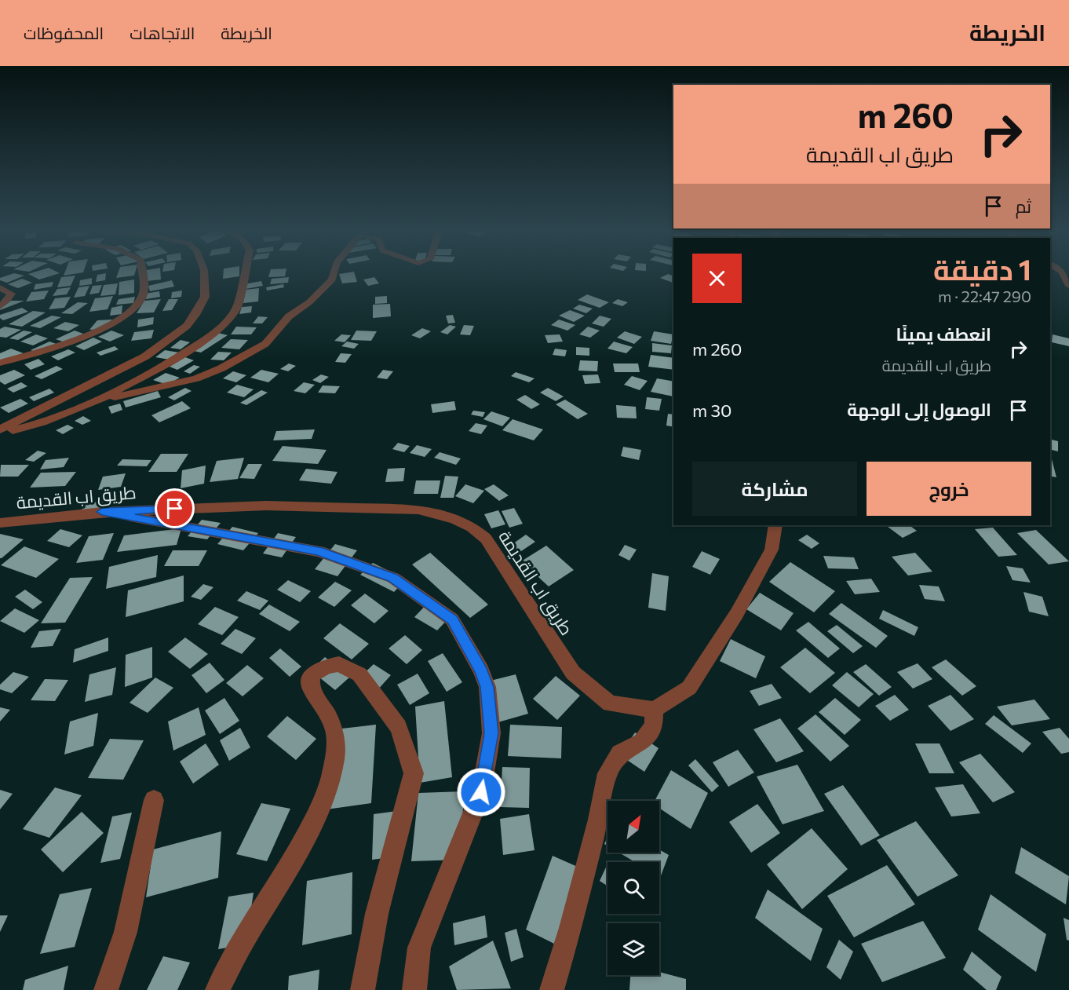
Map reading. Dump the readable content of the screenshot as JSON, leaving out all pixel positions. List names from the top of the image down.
{
  "streets": {
    "street": ["طريق اب القديمة"]
  },
  "north": "top right",
  "page": {
    "header": "الخريطة",
    "nav": ["الخريطة", "الاتجاهات", "المحفوظات"],
    "turn": ["260 m", "طريق اب القديمة"],
    "then": "ثم",
    "heading": ["1 دقيقة", "290 m · 22:47"],
    "list": [
      {
        "name": "انعطف يمينًا",
        "note": "طريق اب القديمة",
        "value": "260 m"
      },
      {
        "name": "الوصول إلى الوجهة",
        "value": "30 m"
      }
    ],
    "buttons": ["خروج", "مشاركة"]
  }
}
